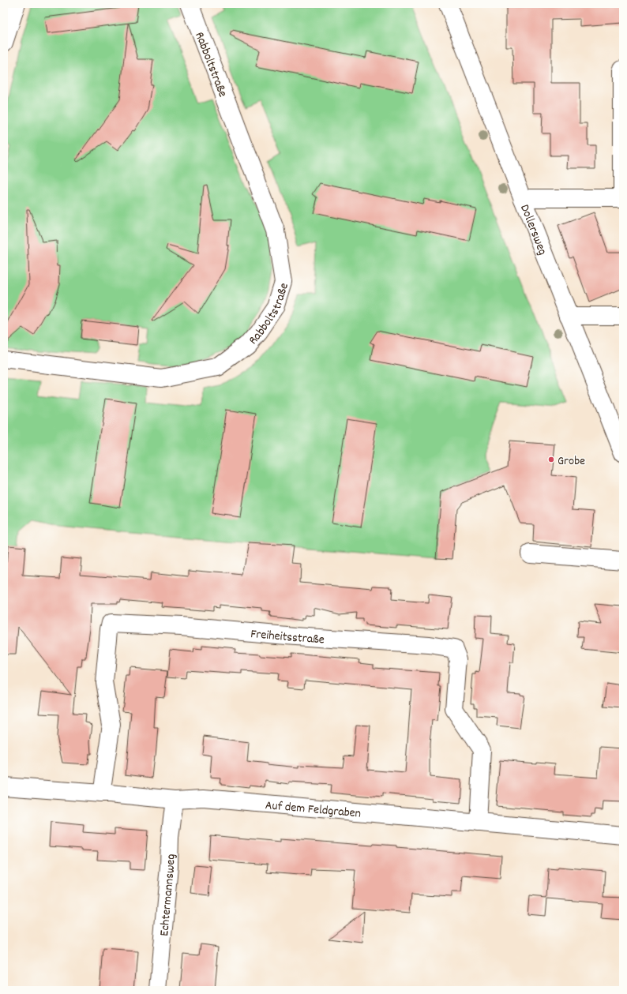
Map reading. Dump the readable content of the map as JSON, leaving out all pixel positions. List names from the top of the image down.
{
  "streets": {
    "street": [
      "Rabboltstraße",
      "Dollersweg",
      "Freiheitsstraße",
      "Auf dem Feldgraben",
      "Echtermannsweg"
    ]
  },
  "crossings": [
    ["Freiheitsstraße", "Auf dem Feldgraben"],
    ["Auf dem Feldgraben", "Echtermannsweg"]
  ],
  "places": ["Grobe"]
}
